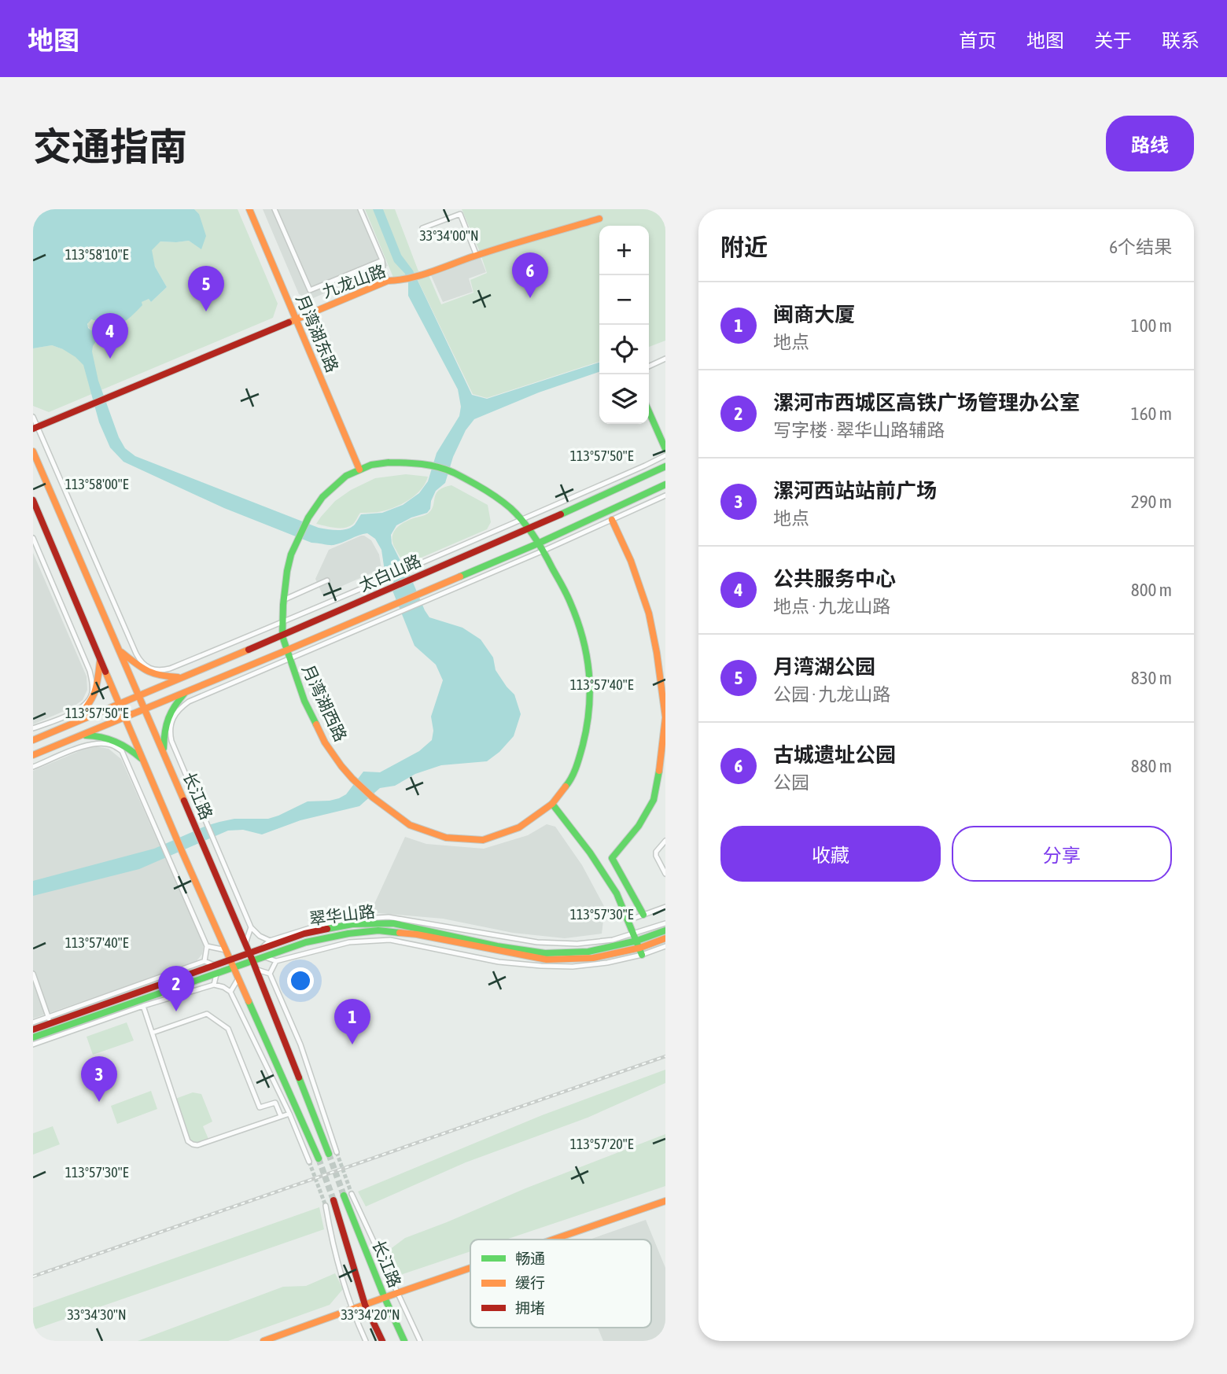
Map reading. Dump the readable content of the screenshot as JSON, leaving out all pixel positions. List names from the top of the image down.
{
  "streets": {
    "main road": [
      "九龙山路",
      "月湾湖东路",
      "太白山路",
      "月湾湖西路",
      "长江路",
      "翠华山路"
    ]
  },
  "crossings": [
    ["九龙山路", "月湾湖东路"],
    ["太白山路", "月湾湖西路"],
    ["太白山路", "长江路"],
    ["长江路", "翠华山路"]
  ],
  "legend": ["畅通", "缓行", "拥堵"],
  "page": {
    "header": "地图",
    "nav": [
      "首页",
      "地图",
      "关于",
      "联系"
    ],
    "title": "交通指南",
    "buttons": [
      "路线",
      ["收藏", "分享"]
    ],
    "heading": ["附近", "6个结果"],
    "map_buttons": ["+", "−"],
    "pins": [
      "6",
      "5",
      "4",
      "2",
      "1",
      "3"
    ],
    "list": [
      {
        "mark": "1",
        "name": "闽商大厦",
        "note": "地点",
        "value": "100 m"
      },
      {
        "mark": "2",
        "name": "漯河市西城区高铁广场管理办公室",
        "note": "写字楼 · 翠华山路辅路",
        "value": "160 m"
      },
      {
        "mark": "3",
        "name": "漯河西站站前广场",
        "note": "地点",
        "value": "290 m"
      },
      {
        "mark": "4",
        "name": "公共服务中心",
        "note": "地点 · 九龙山路",
        "value": "800 m"
      },
      {
        "mark": "5",
        "name": "月湾湖公园",
        "note": "公园 · 九龙山路",
        "value": "830 m"
      },
      {
        "mark": "6",
        "name": "古城遗址公园",
        "note": "公园",
        "value": "880 m"
      }
    ]
  },
  "coordinates": [
    "33°34'00\"N",
    "113°58'10\"E",
    "113°57'50\"E",
    "113°58'00\"E",
    "113°57'40\"E",
    "113°57'30\"E",
    "113°57'20\"E",
    "33°34'30\"N",
    "33°34'20\"N"
  ]
}
